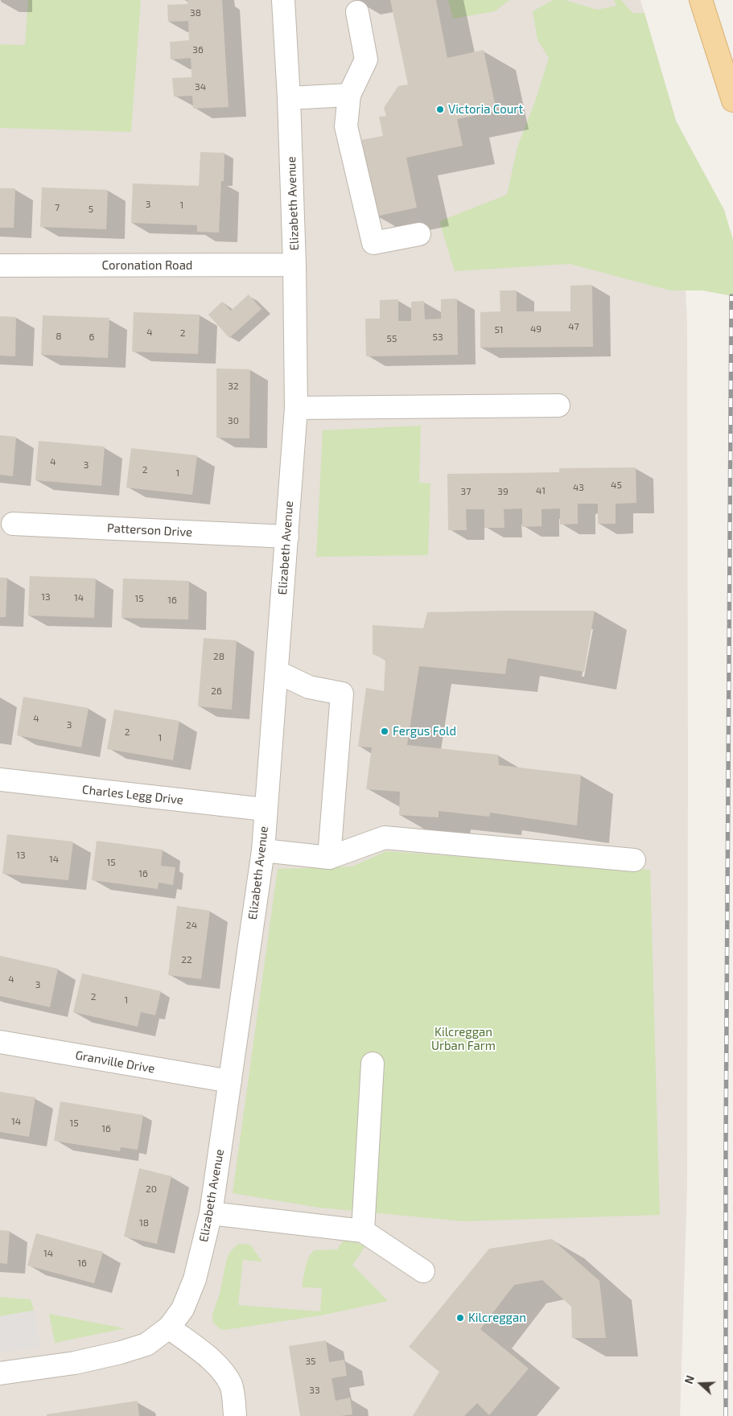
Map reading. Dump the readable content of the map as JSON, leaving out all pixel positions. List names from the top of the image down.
{
  "streets": {
    "street": [
      "Elizabeth Avenue",
      "Coronation Road",
      "Patterson Drive",
      "Charles Legg Drive",
      "Granville Drive"
    ]
  },
  "crossings": [
    ["Elizabeth Avenue", "Coronation Road"],
    ["Elizabeth Avenue", "Patterson Drive"],
    ["Elizabeth Avenue", "Charles Legg Drive"],
    ["Elizabeth Avenue", "Granville Drive"]
  ],
  "parks": ["Kilcreggan Urban Farm"],
  "places": ["Victoria Court", "Fergus Fold", "Kilcreggan"],
  "house_numbers": [
    "38",
    "36",
    "34",
    "3",
    "1",
    "7",
    "5",
    "47",
    "49",
    "51",
    "4",
    "2",
    "8",
    "6",
    "53",
    "55",
    "32",
    "30",
    "4",
    "3",
    "2",
    "1",
    "45",
    "43",
    "41",
    "37",
    "39",
    "13",
    "14",
    "15",
    "16",
    "28",
    "26",
    "4",
    "3",
    "2",
    "1",
    "13",
    "14",
    "15",
    "16",
    "24",
    "22",
    "4",
    "3",
    "2",
    "1",
    "14",
    "15",
    "16",
    "20",
    "18",
    "14",
    "16",
    "35",
    "33"
  ],
  "north": "left"
}
